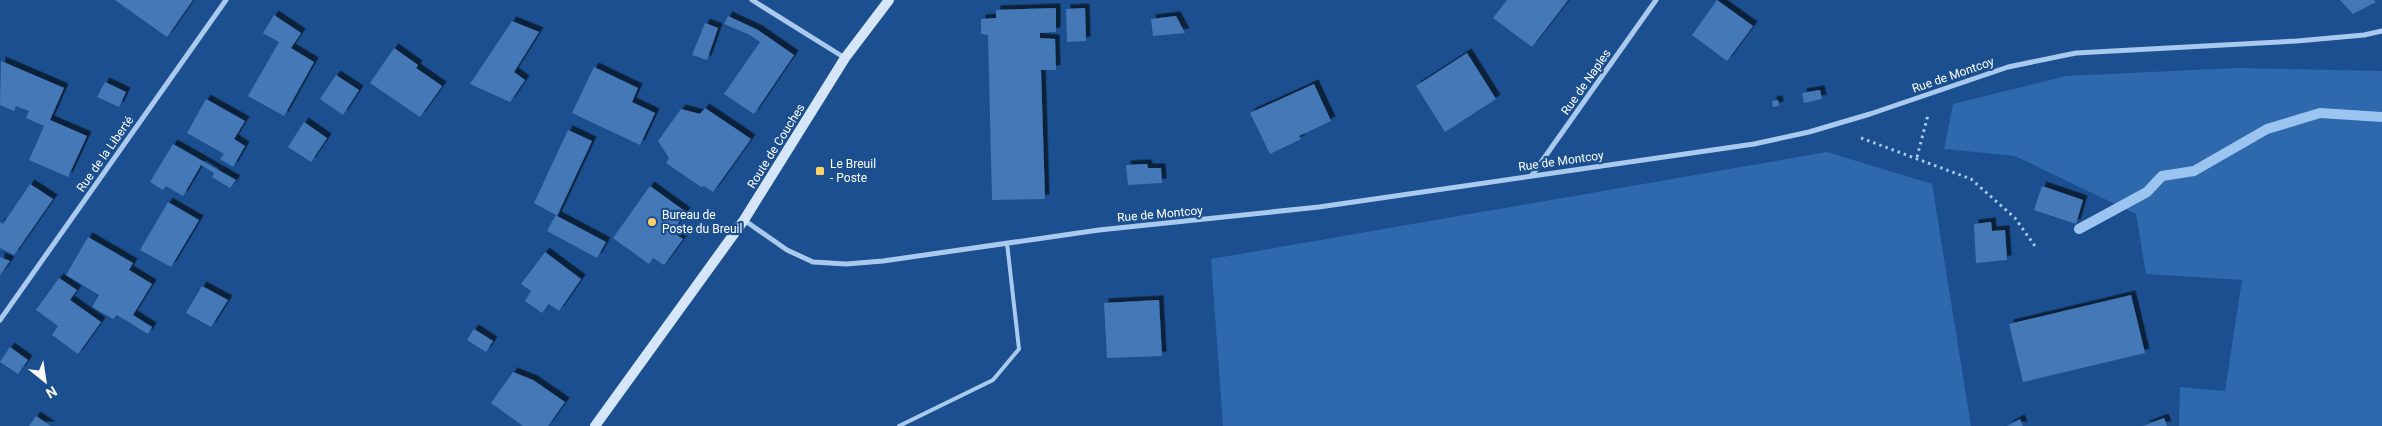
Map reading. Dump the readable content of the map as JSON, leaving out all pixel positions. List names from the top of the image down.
{
  "streets": {
    "main road": ["Route de Couches"],
    "street": ["Rue de Montcoy", "Rue de Naples", "Rue de la Liberté"]
  },
  "crossings": [
    ["Rue de Montcoy", "Rue de Naples"],
    ["Rue de Montcoy", "Route de Couches"]
  ],
  "places": {
    "transit": ["Le Breuil - Poste"],
    "other": ["Bureau de Poste du Breuil"]
  },
  "north": "bottom right"
}
